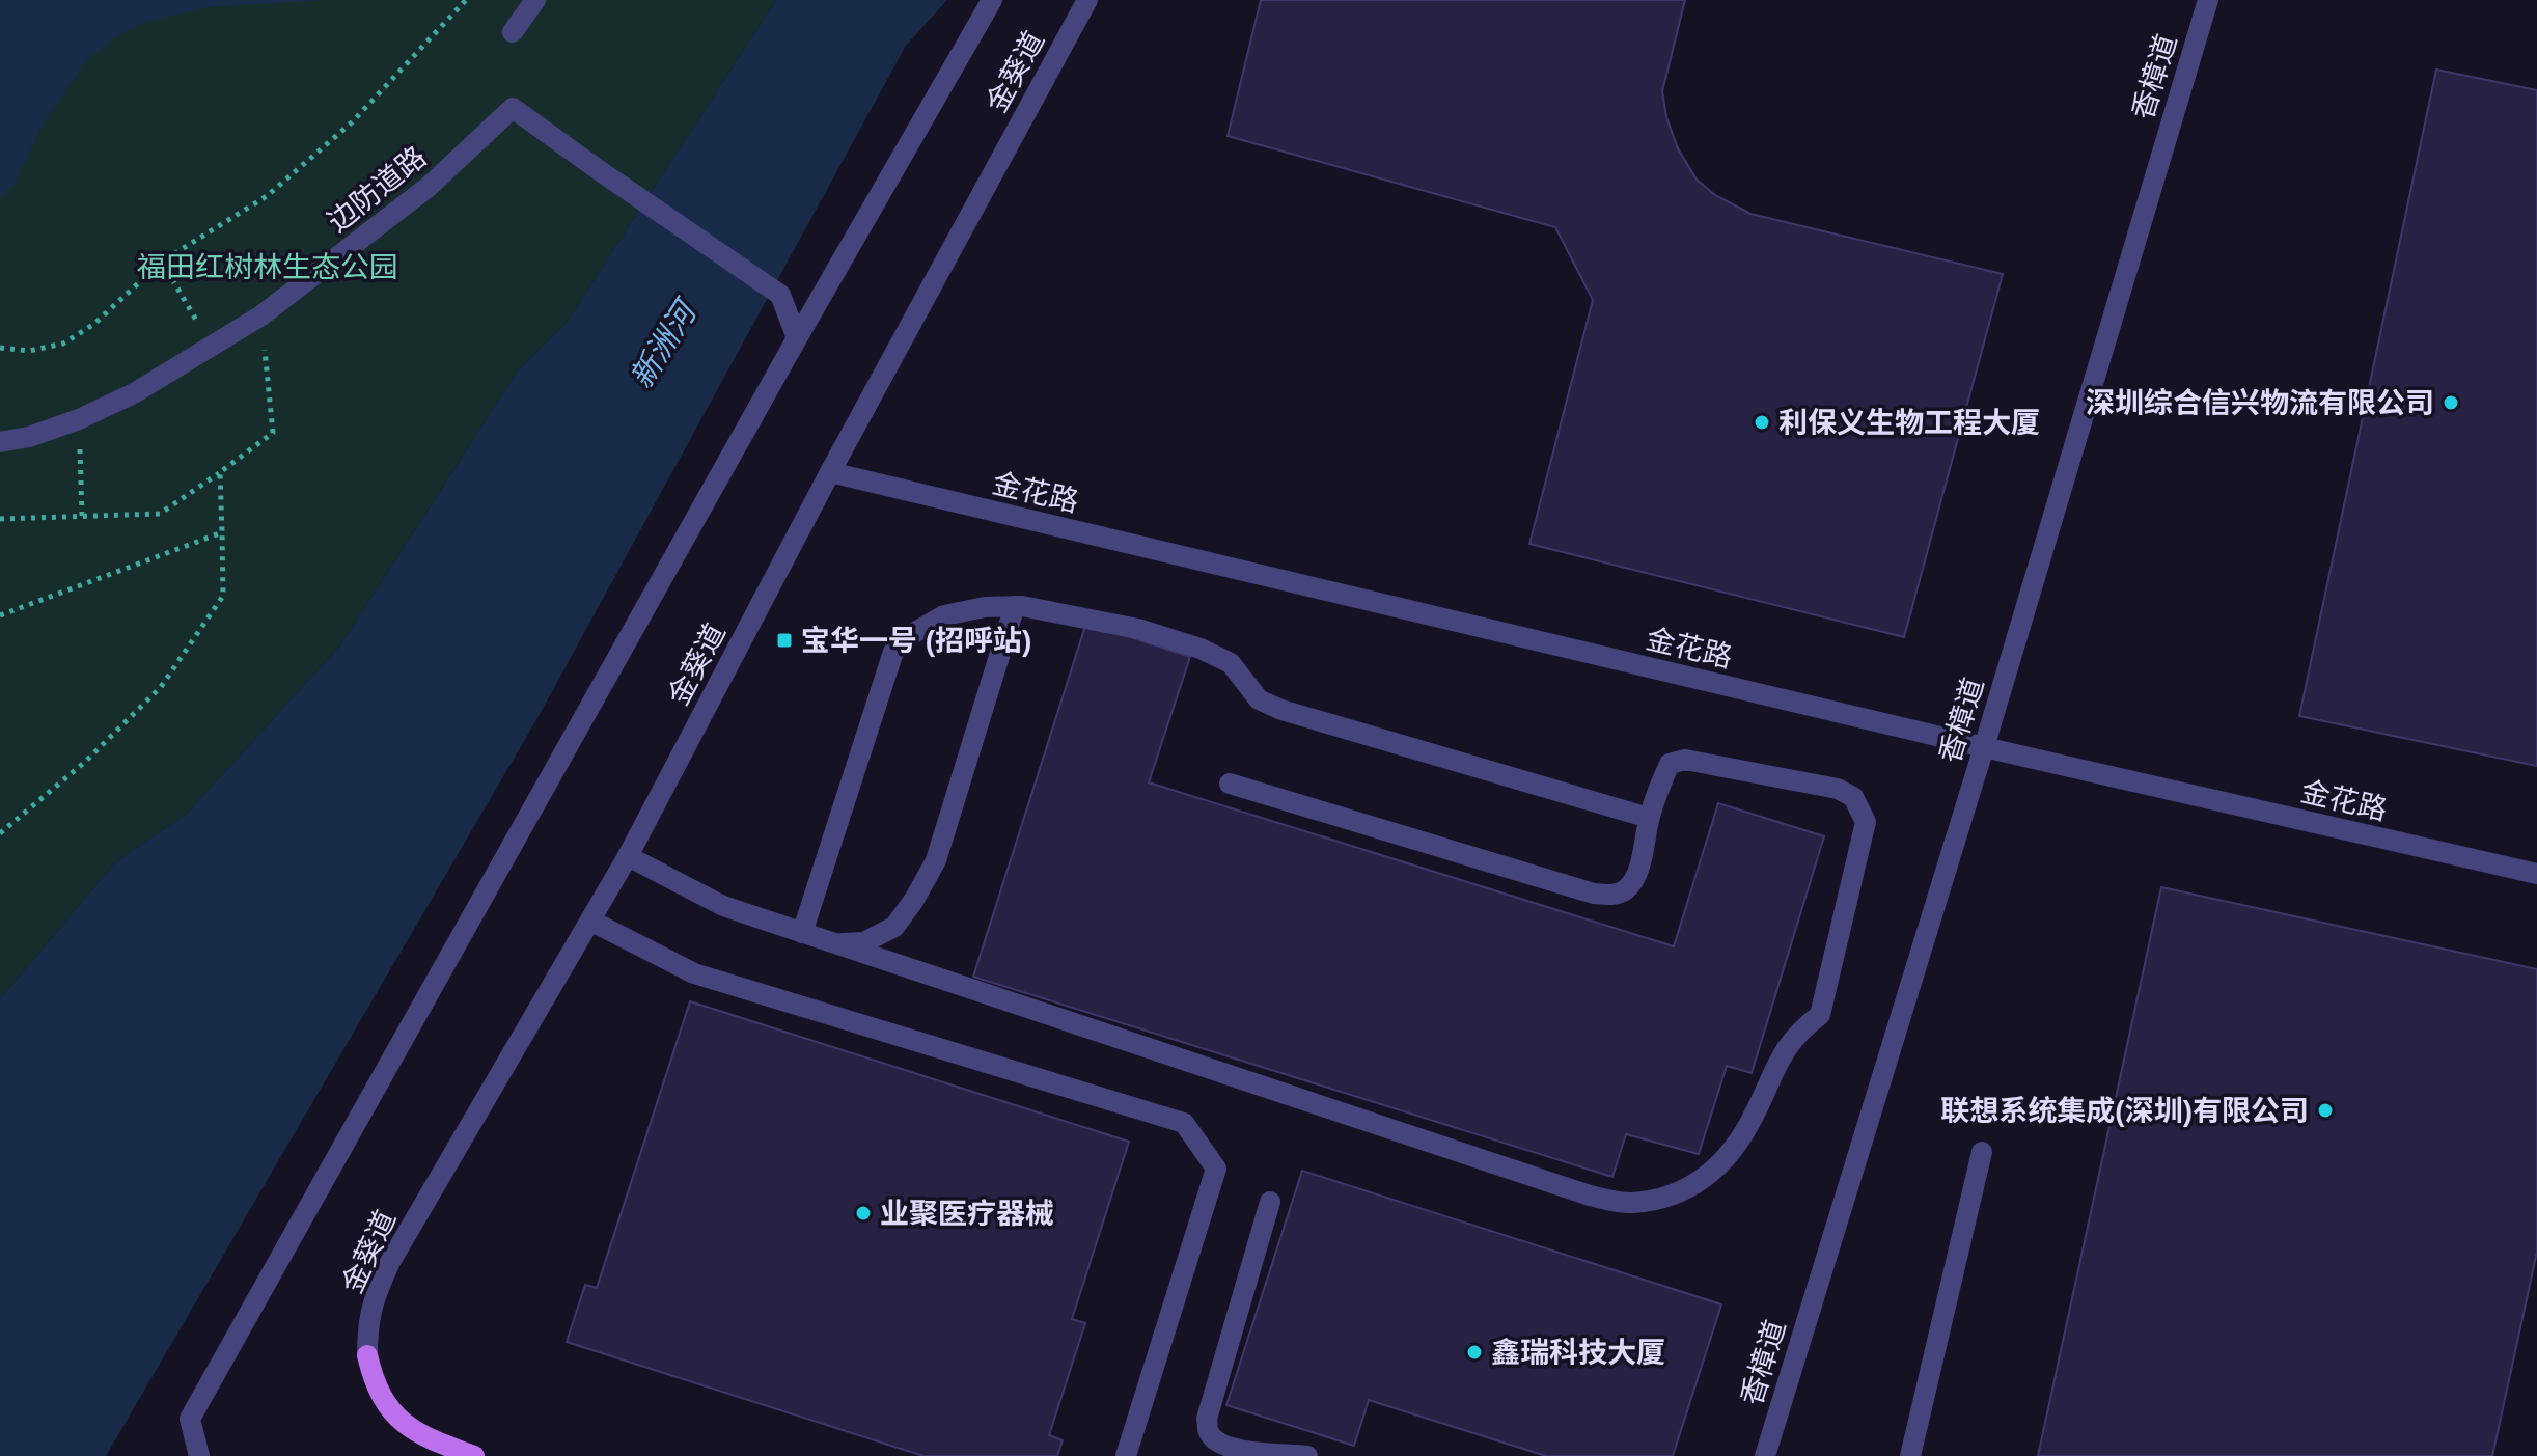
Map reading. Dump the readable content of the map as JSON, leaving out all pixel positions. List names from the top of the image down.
{
  "streets": {
    "street": [
      "金葵道",
      "香樟道",
      "边防道路",
      "金花路"
    ]
  },
  "crossings": [
    ["金葵道", "金花路"],
    ["香樟道", "金花路"]
  ],
  "water": ["新洲河"],
  "parks": ["福田红树林生态公园"],
  "places": {
    "other": [
      "深圳综合信兴物流有限公司",
      "利保义生物工程大厦",
      "联想系统集成(深圳)有限公司",
      "业聚医疗器械",
      "鑫瑞科技大厦"
    ],
    "transit": ["宝华一号 (招呼站)"]
  }
}
